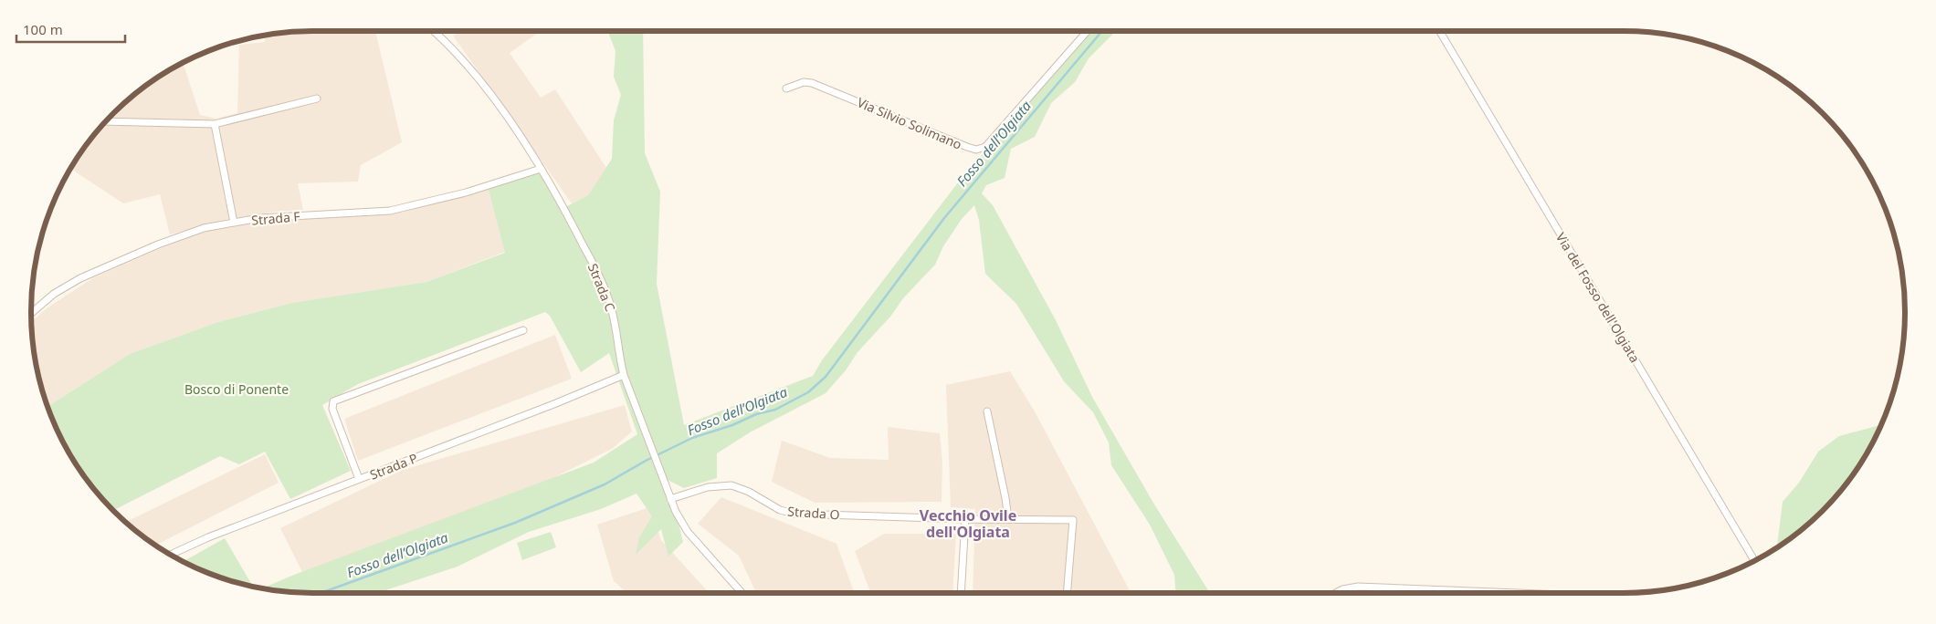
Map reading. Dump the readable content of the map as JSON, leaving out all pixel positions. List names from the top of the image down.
{
  "streets": {
    "street": [
      "Via Silvio Solimano",
      "Strada F",
      "Strada C",
      "Via del Fosso dell'Olgiata",
      "Strada P",
      "Strada O"
    ]
  },
  "crossings": [
    ["Strada F", "Strada C"],
    ["Strada C", "Strada P"],
    ["Strada C", "Strada O"]
  ],
  "districts": ["Vecchio Ovile dell'Olgiata"],
  "water": ["Fosso dell’Olgiata"],
  "parks": ["Bosco di Ponente"],
  "scale_bar": "100 m"
}
